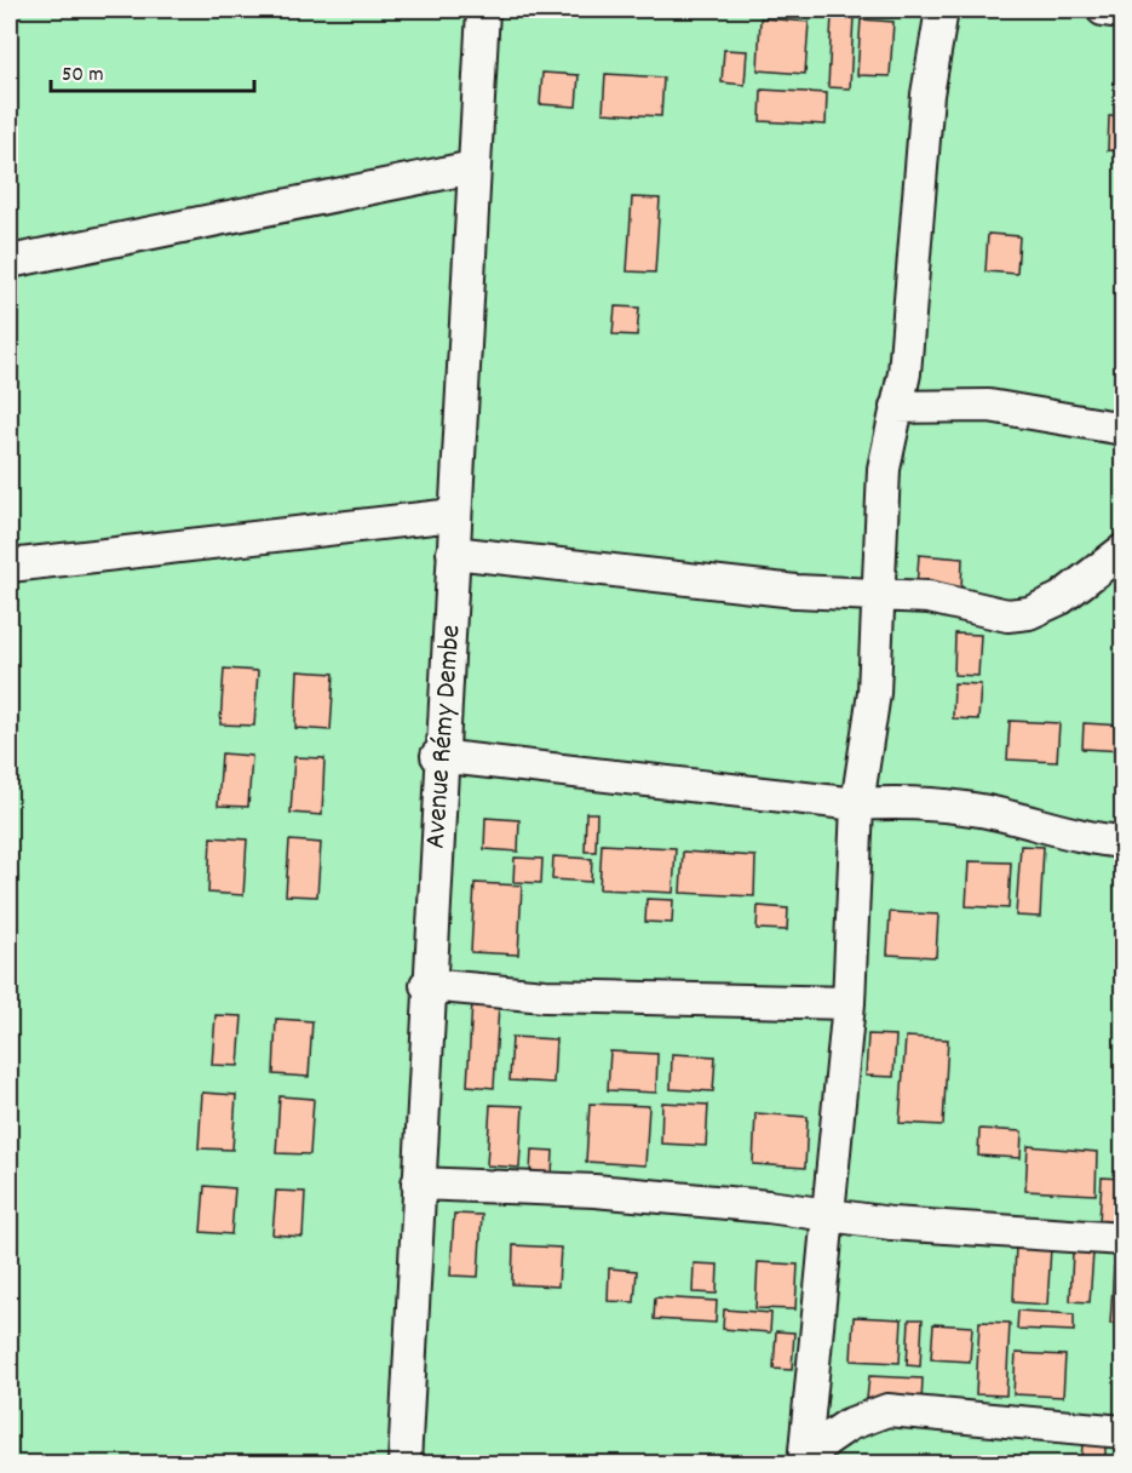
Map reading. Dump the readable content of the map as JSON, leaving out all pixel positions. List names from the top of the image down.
{
  "streets": {
    "street": ["Avenue Rémy Dembe"]
  },
  "scale_bar": "50 m"
}
